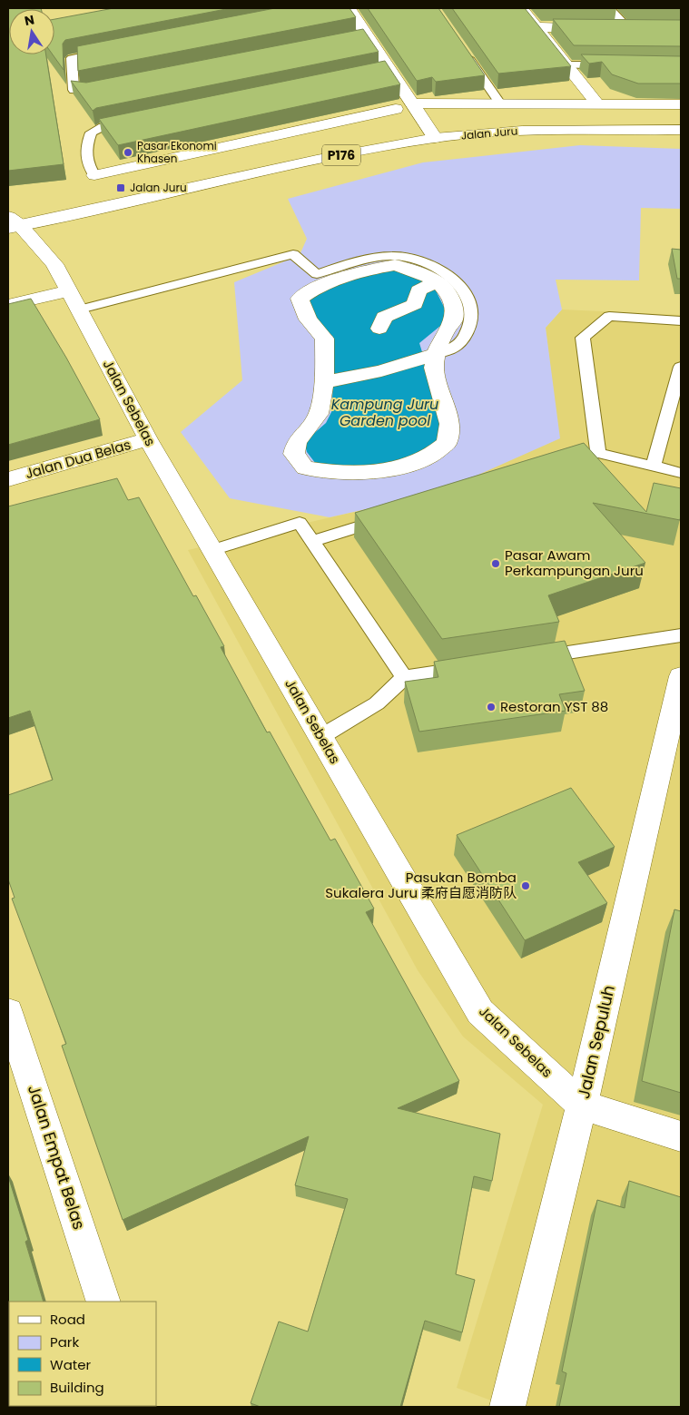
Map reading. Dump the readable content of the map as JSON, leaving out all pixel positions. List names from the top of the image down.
{
  "streets": {
    "street": [
      "Jalan Juru",
      "P176",
      "Jalan Sebelas",
      "Jalan Dua Belas",
      "Jalan Sepuluh",
      "Jalan Empat Belas"
    ]
  },
  "crossings": [
    ["Jalan Juru", "Jalan Sebelas"],
    ["Jalan Sebelas", "Jalan Dua Belas"],
    ["Jalan Sebelas", "Jalan Sepuluh"]
  ],
  "water": ["Kampung Juru Garden pool"],
  "places": {
    "other": [
      "Pasar Ekonomi Khasen",
      "Pasar Awam Perkampungan Juru",
      "Restoran YST 88",
      "Pasukan Bomba Sukalera Juru 柔府自愿消防队"
    ],
    "transit": ["Jalan Juru"]
  },
  "legend": [
    "Road",
    "Park",
    "Water",
    "Building"
  ],
  "north": "top"
}
